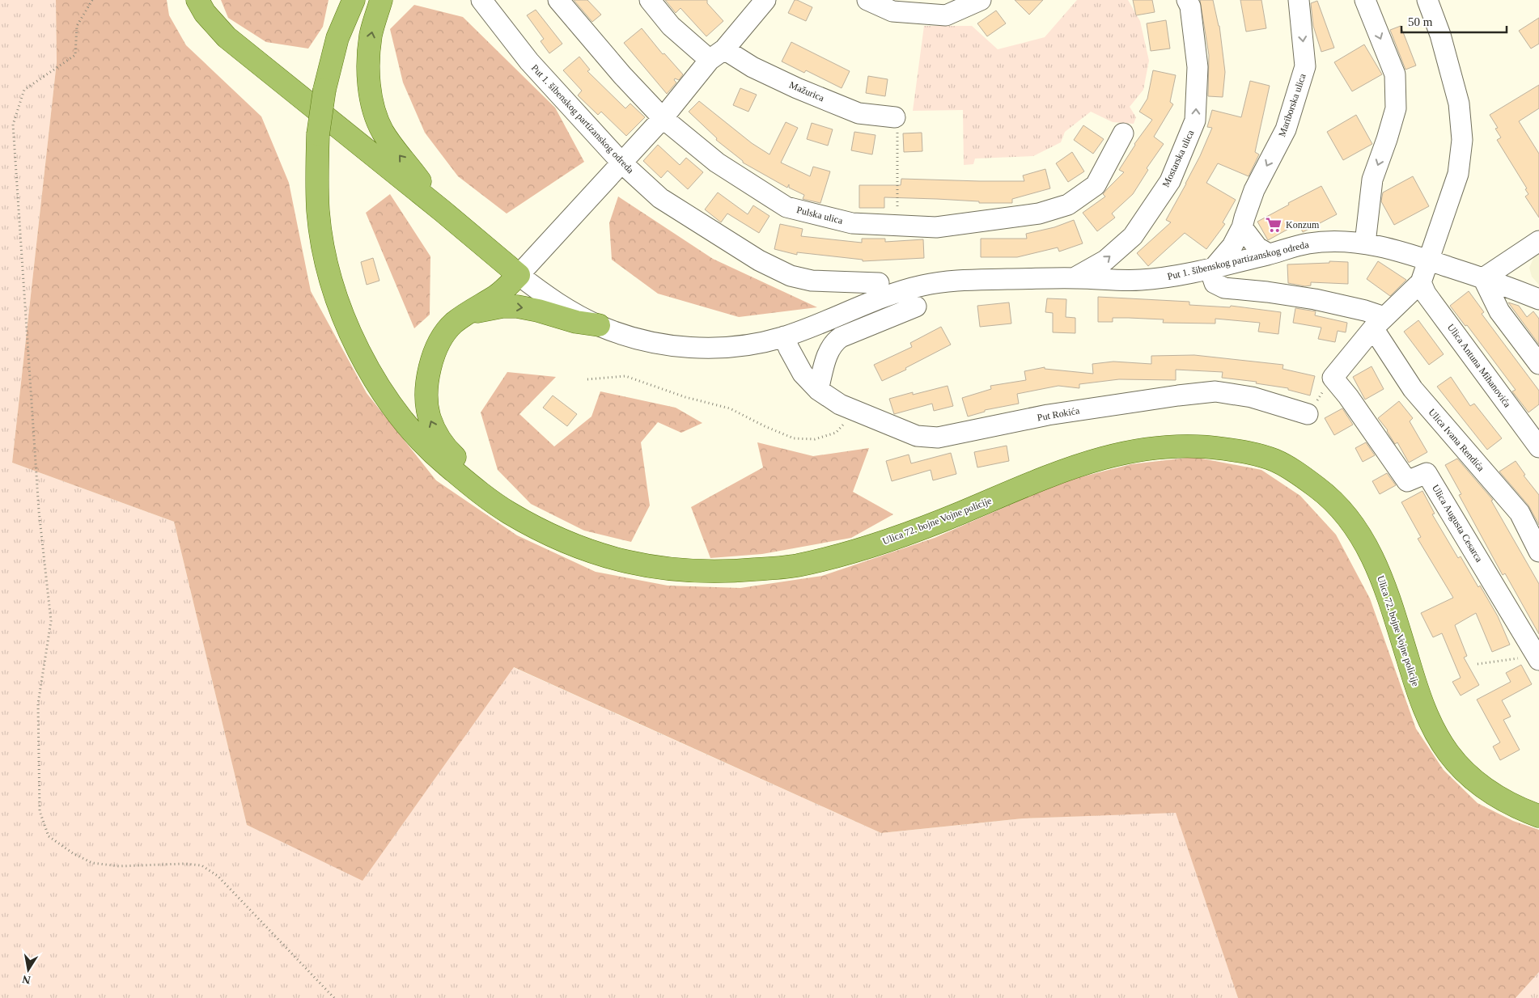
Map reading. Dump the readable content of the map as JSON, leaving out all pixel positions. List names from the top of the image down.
{
  "streets": {
    "main road": ["Ulica 72. bojne Vojne policije"],
    "street": [
      "Mažurica",
      "Mariborska ulica",
      "Put 1. šibenskog partizanskog odreda",
      "Mostarska ulica",
      "Pulska ulica",
      "Ulica Antuna Mihanovića",
      "Put Rokića",
      "Ulica Ivana Rendića",
      "Ulica Augusta Cesarca"
    ]
  },
  "crossings": [
    ["Mariborska ulica", "Put 1. šibenskog partizanskog odreda"],
    ["Put 1. šibenskog partizanskog odreda", "Mostarska ulica"],
    ["Put 1. šibenskog partizanskog odreda", "Put Rokića"]
  ],
  "one_way": ["Mostarska ulica"],
  "places": {
    "supermarket": ["Konzum"]
  },
  "scale_bar": "50 m",
  "north": "bottom"
}
